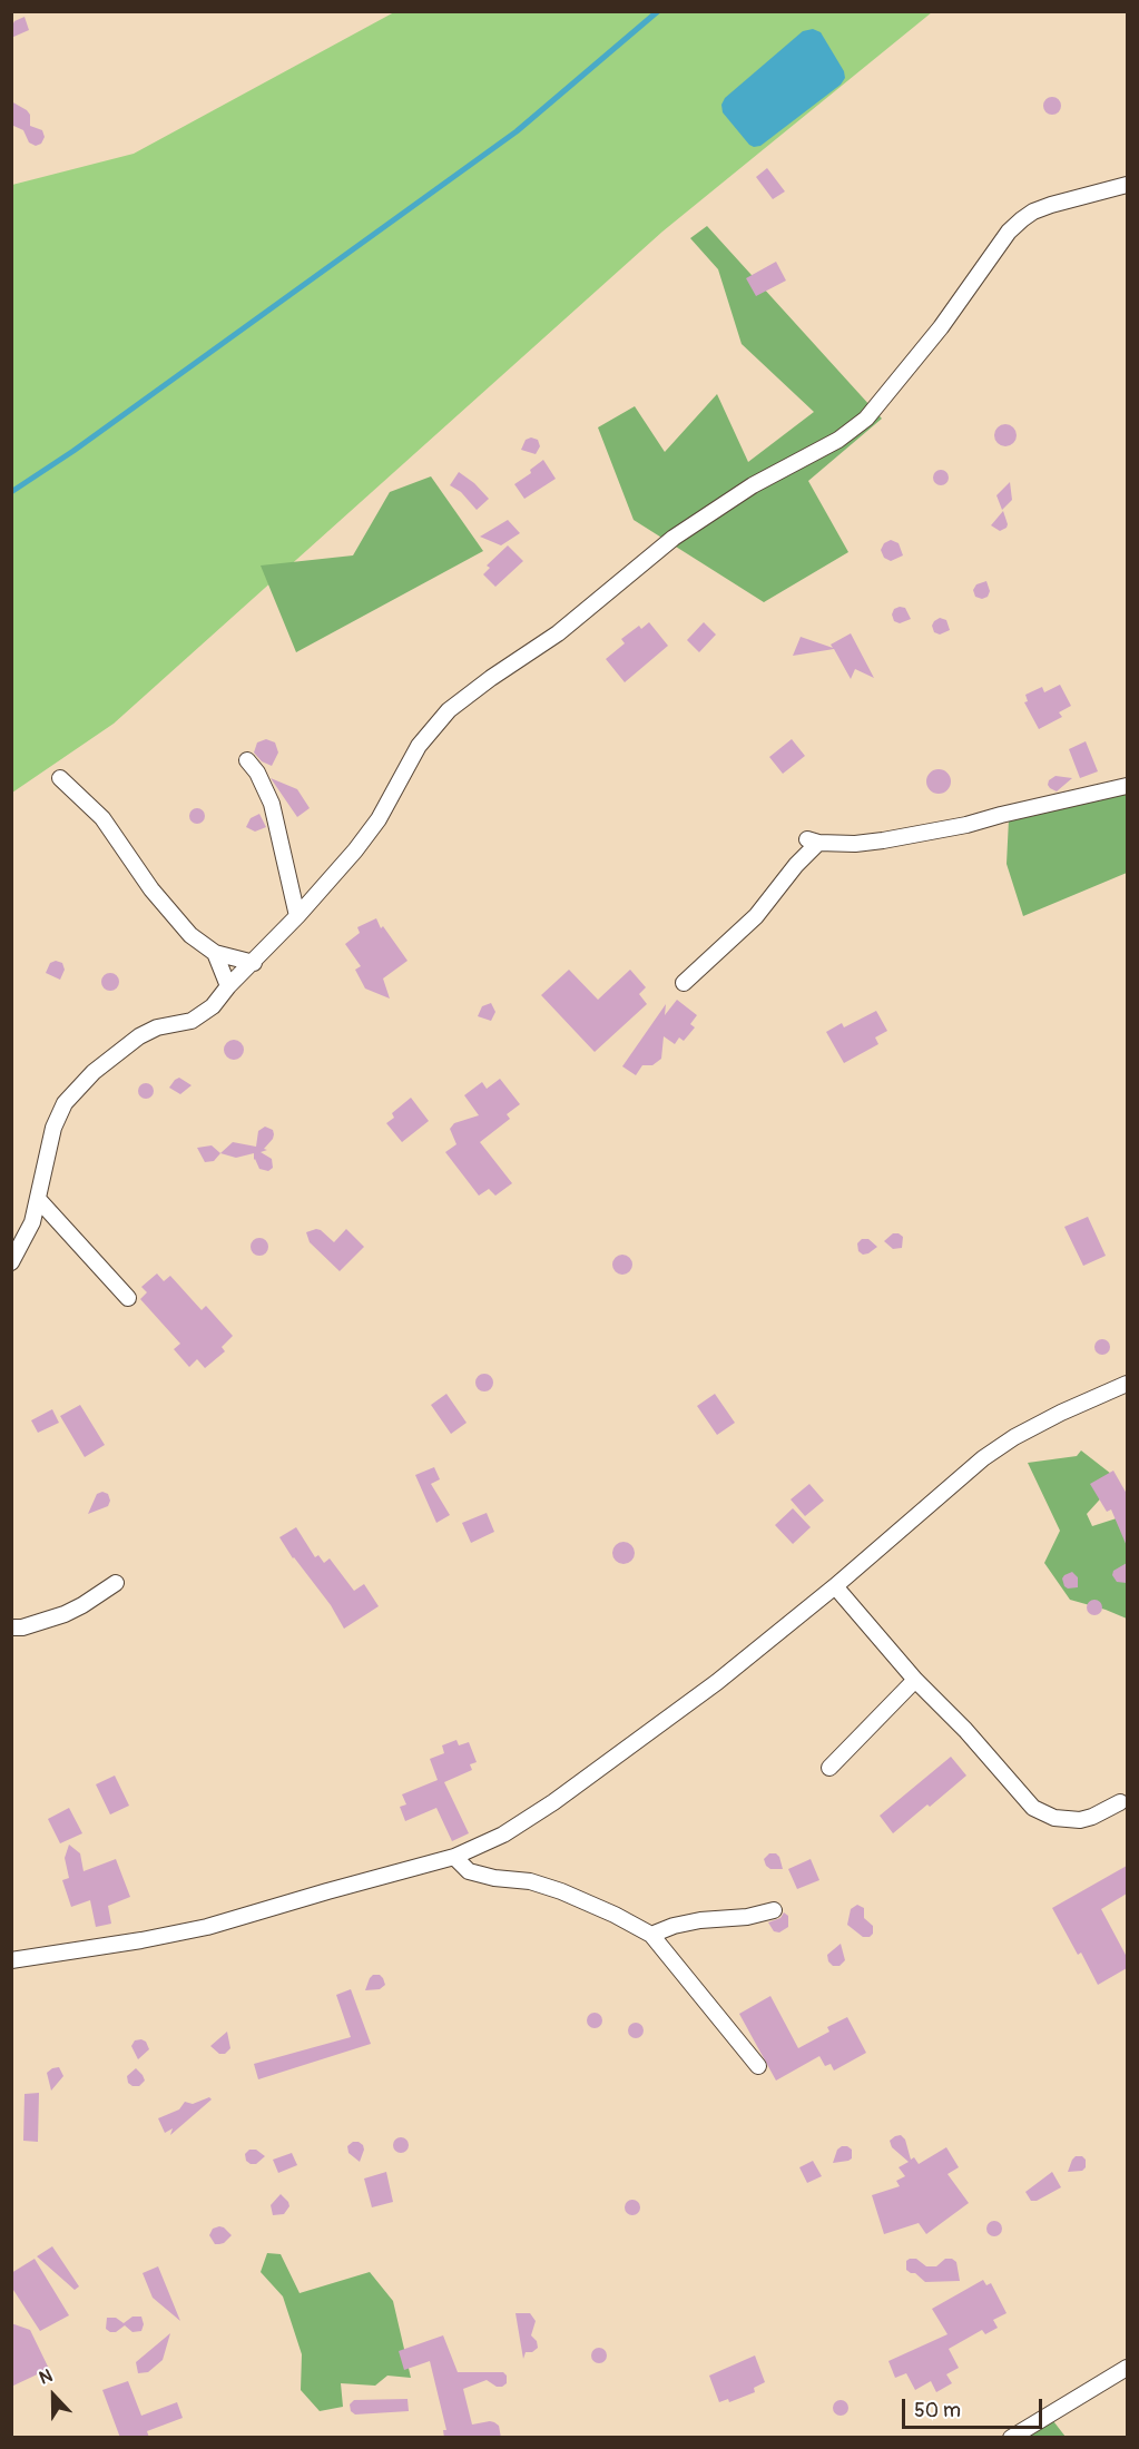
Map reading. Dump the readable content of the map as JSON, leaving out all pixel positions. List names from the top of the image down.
{
  "scale_bar": "50 m",
  "north": "top"
}
